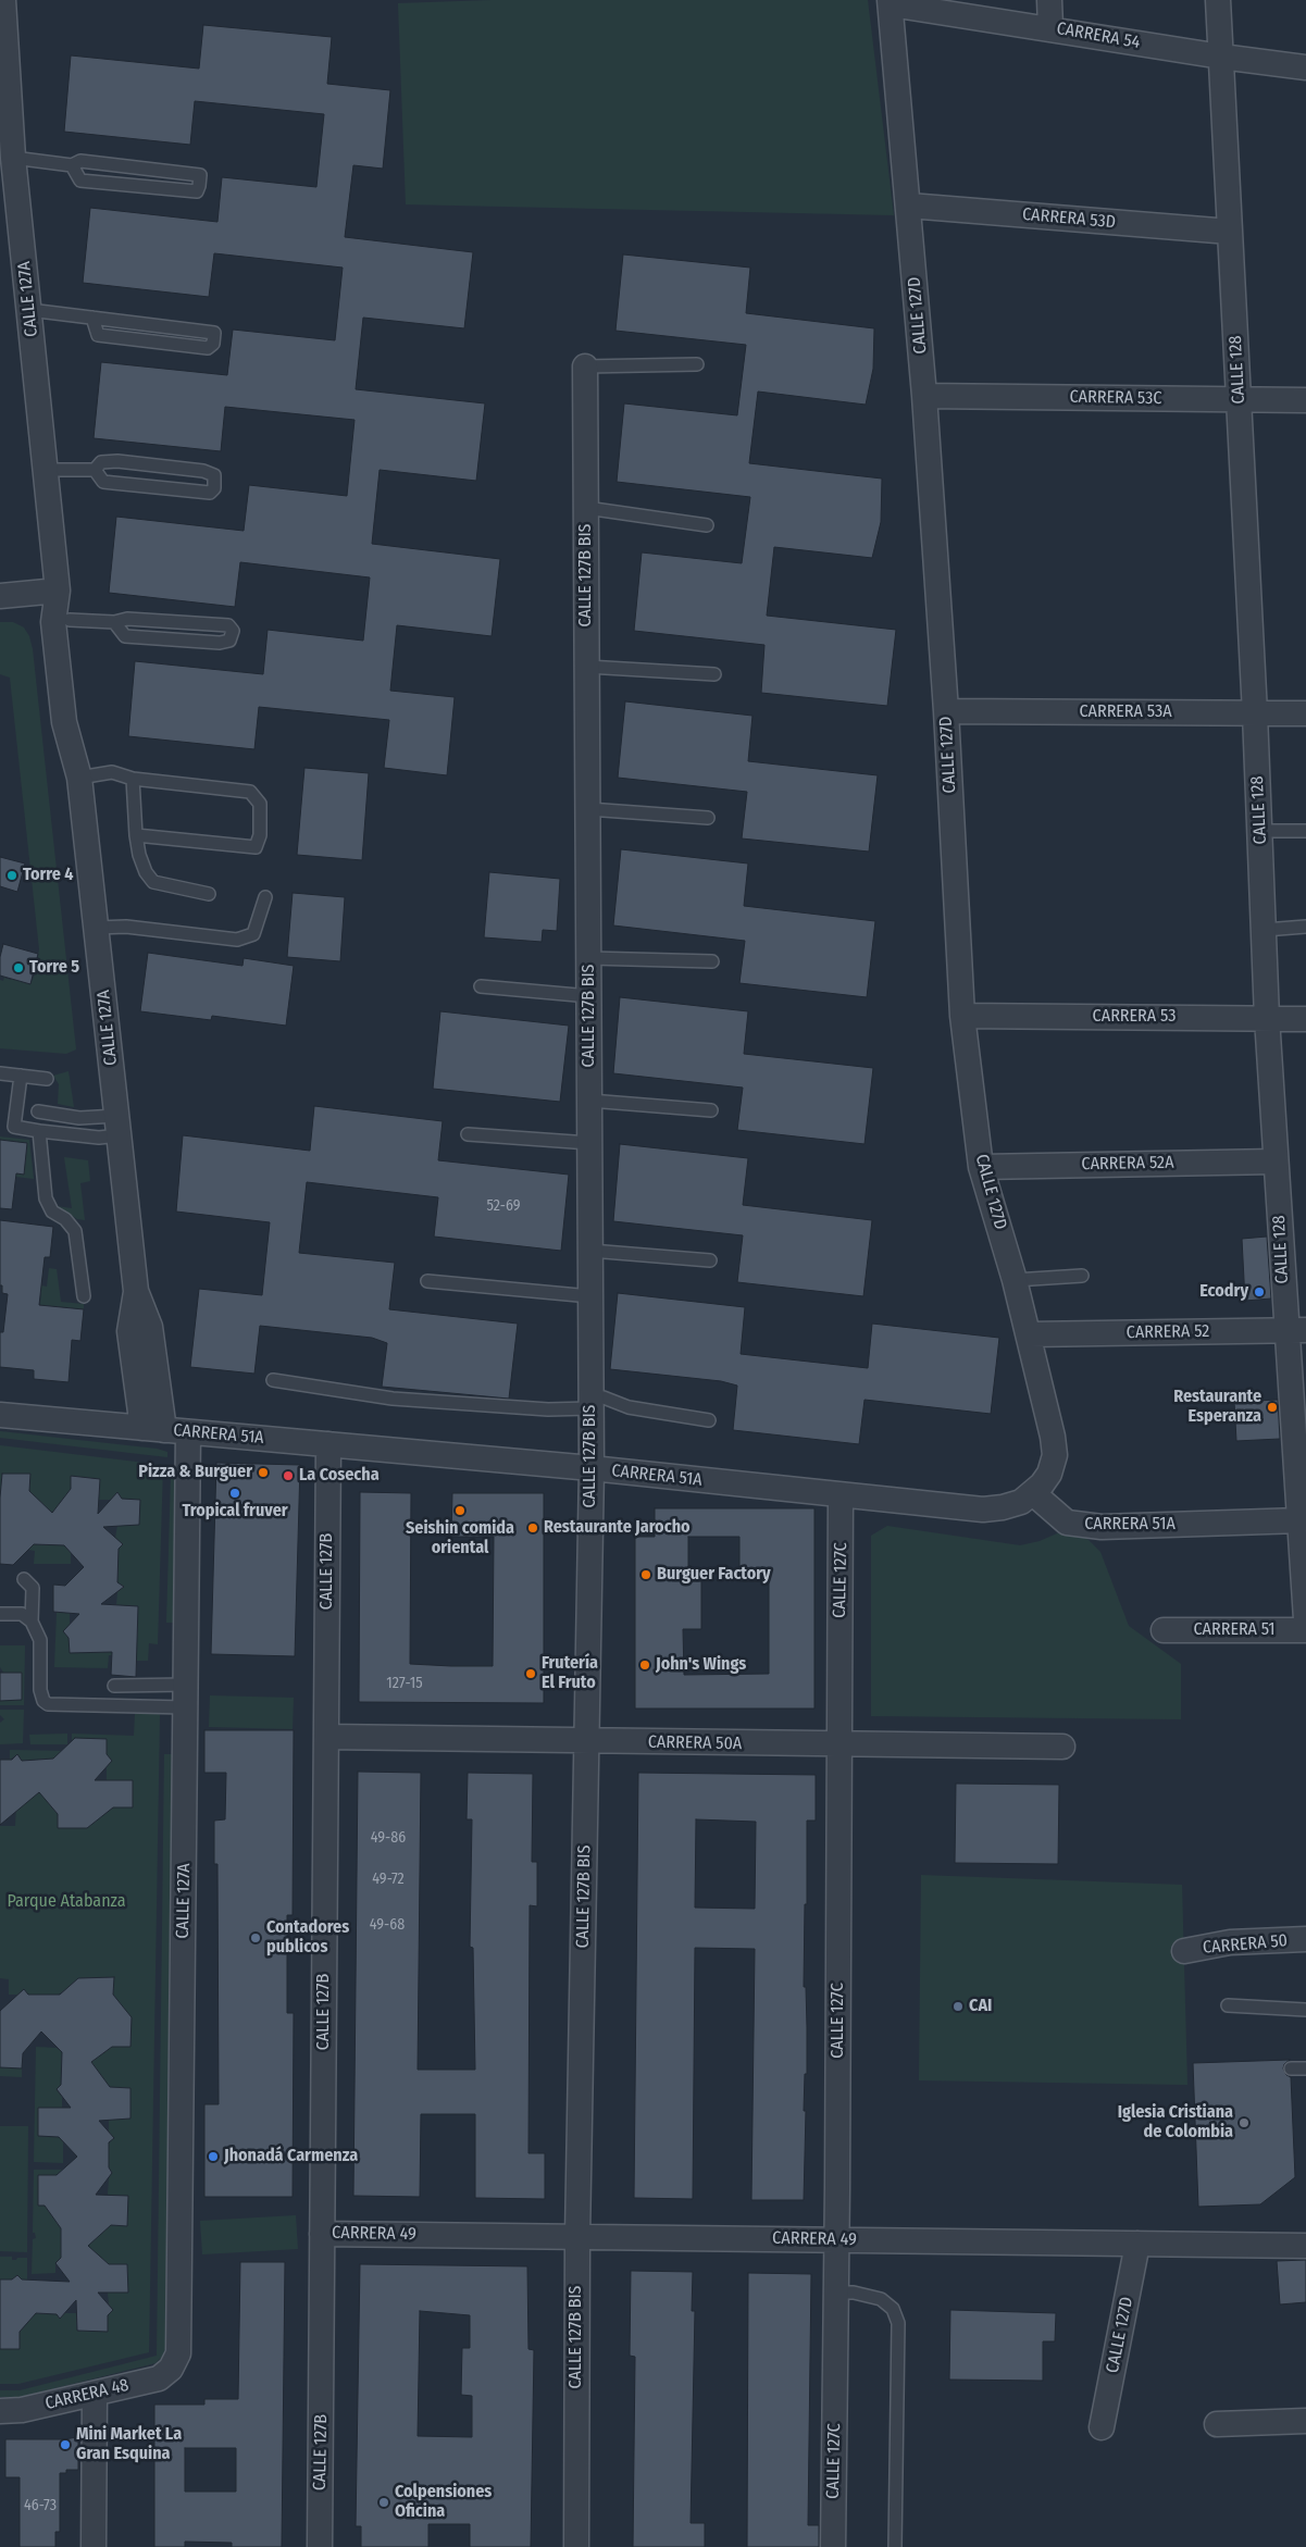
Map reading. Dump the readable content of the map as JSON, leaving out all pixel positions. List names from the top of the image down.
{
  "streets": {
    "street": [
      "CARRERA 54",
      "CARRERA 53D",
      "CALLE 127A",
      "CALLE 127D",
      "CALLE 128",
      "CARRERA 53C",
      "CALLE 127B BIS",
      "CARRERA 53A",
      "CARRERA 53",
      "CARRERA 52A",
      "CARRERA 52",
      "CARRERA 51A",
      "CALLE 127B",
      "CALLE 127C",
      "CARRERA 51",
      "CARRERA 50A",
      "CARRERA 50",
      "CARRERA 49",
      "CARRERA 48"
    ]
  },
  "crossings": [
    ["CARRERA 54", "CALLE 127D"],
    ["CARRERA 54", "CALLE 128"],
    ["CARRERA 53D", "CALLE 127D"],
    ["CARRERA 53D", "CALLE 128"],
    ["CALLE 127A", "CARRERA 51A"],
    ["CALLE 127A", "CARRERA 48"],
    ["CALLE 127D", "CARRERA 53C"],
    ["CALLE 127D", "CARRERA 53A"],
    ["CALLE 127D", "CARRERA 53"],
    ["CALLE 127D", "CARRERA 52A"],
    ["CALLE 127D", "CARRERA 52"],
    ["CALLE 127D", "CARRERA 51A"],
    ["CALLE 127D", "CARRERA 49"],
    ["CALLE 128", "CARRERA 53C"],
    ["CALLE 128", "CARRERA 53A"],
    ["CALLE 128", "CARRERA 53"],
    ["CALLE 128", "CARRERA 52A"],
    ["CALLE 128", "CARRERA 52"],
    ["CALLE 128", "CARRERA 51A"],
    ["CALLE 127B BIS", "CARRERA 51A"],
    ["CALLE 127B BIS", "CARRERA 50A"],
    ["CALLE 127B BIS", "CARRERA 49"],
    ["CARRERA 51A", "CALLE 127B"],
    ["CARRERA 51A", "CALLE 127C"],
    ["CALLE 127B", "CARRERA 50A"],
    ["CALLE 127B", "CARRERA 49"],
    ["CALLE 127C", "CARRERA 50A"],
    ["CALLE 127C", "CARRERA 49"]
  ],
  "parks": ["Parque Atabanza"],
  "places": [
    "Torre 4",
    "Torre 5",
    "Ecodry",
    "Restaurante Esperanza",
    "Pizza & Burguer",
    "La Cosecha",
    "Tropical fruver",
    "Seishin comida oriental",
    "Restaurante Jarocho",
    "Burguer Factory",
    "John's Wings",
    "Frutería El Fruto",
    "Contadores publicos",
    "CAI",
    "Iglesia Cristiana de Colombia",
    "Jhonadá Carmenza",
    "Mini Market La Gran Esquina",
    "Colpensiones Oficina"
  ],
  "house_numbers": [
    "52-69",
    "127-15",
    "49-86",
    "49-72",
    "49-68",
    "46-73"
  ]
}
